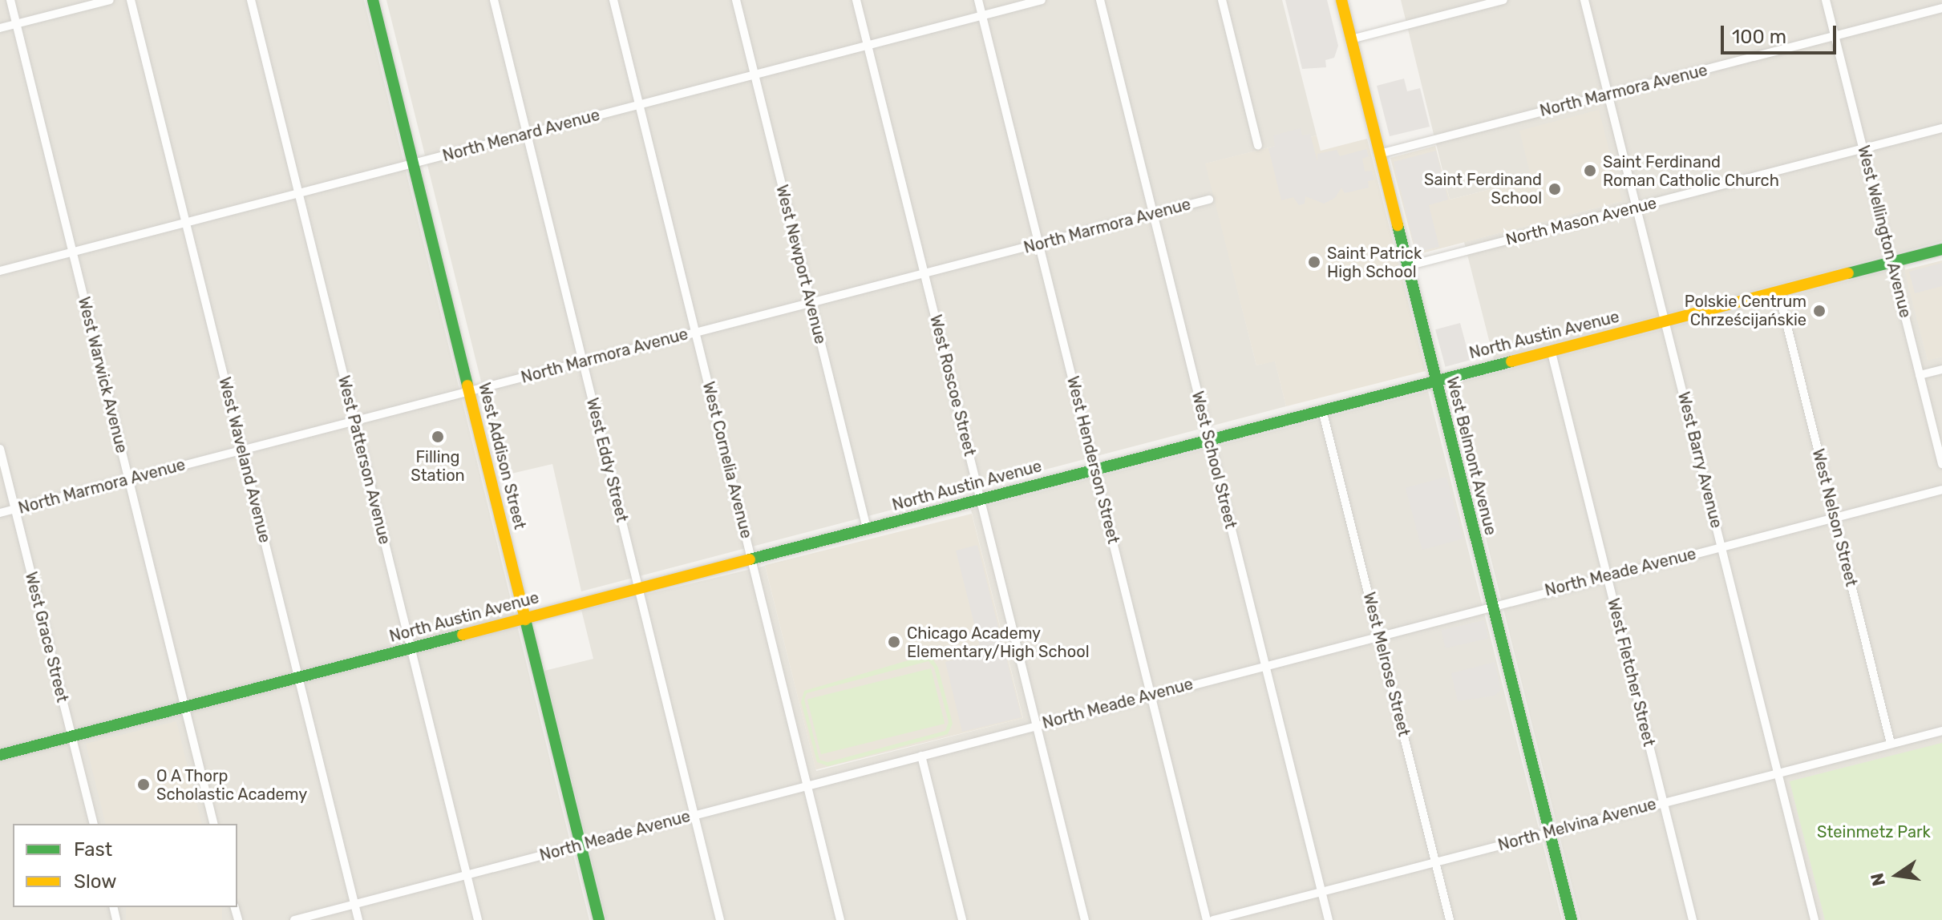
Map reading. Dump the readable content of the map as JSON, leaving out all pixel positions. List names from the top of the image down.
{
  "streets": {
    "street": [
      "North Marmora Avenue",
      "North Menard Avenue",
      "North Mason Avenue",
      "West Wellington Avenue",
      "West Newport Avenue",
      "North Austin Avenue",
      "West Warwick Avenue",
      "West Roscoe Street",
      "West Addison Street",
      "West Belmont Avenue",
      "West Waveland Avenue",
      "West Patterson Avenue",
      "West Eddy Street",
      "West Cornelia Avenue",
      "West Henderson Street",
      "West School Street",
      "West Barry Avenue",
      "West Nelson Street",
      "North Meade Avenue",
      "West Grace Street",
      "West Melrose Street",
      "West Fletcher Street",
      "North Melvina Avenue"
    ]
  },
  "crossings": [
    ["North Marmora Avenue", "West Wellington Avenue"],
    ["North Marmora Avenue", "West Newport Avenue"],
    ["North Marmora Avenue", "West Warwick Avenue"],
    ["North Marmora Avenue", "West Roscoe Street"],
    ["North Marmora Avenue", "West Addison Street"],
    ["North Marmora Avenue", "West Belmont Avenue"],
    ["North Marmora Avenue", "West Waveland Avenue"],
    ["North Marmora Avenue", "West Patterson Avenue"],
    ["North Marmora Avenue", "West Eddy Street"],
    ["North Marmora Avenue", "West Cornelia Avenue"],
    ["North Marmora Avenue", "West Henderson Street"],
    ["North Marmora Avenue", "West School Street"],
    ["North Marmora Avenue", "West Barry Avenue"],
    ["North Marmora Avenue", "West Grace Street"],
    ["North Menard Avenue", "West Newport Avenue"],
    ["North Menard Avenue", "West Warwick Avenue"],
    ["North Menard Avenue", "West Roscoe Street"],
    ["North Menard Avenue", "West Addison Street"],
    ["North Menard Avenue", "West Waveland Avenue"],
    ["North Menard Avenue", "West Patterson Avenue"],
    ["North Menard Avenue", "West Eddy Street"],
    ["North Menard Avenue", "West Cornelia Avenue"],
    ["North Menard Avenue", "West Henderson Street"],
    ["North Mason Avenue", "West Wellington Avenue"],
    ["North Mason Avenue", "West Belmont Avenue"],
    ["North Mason Avenue", "West Barry Avenue"],
    ["West Wellington Avenue", "North Austin Avenue"],
    ["West Newport Avenue", "North Austin Avenue"],
    ["North Austin Avenue", "West Warwick Avenue"],
    ["North Austin Avenue", "West Roscoe Street"],
    ["North Austin Avenue", "West Addison Street"],
    ["North Austin Avenue", "West Belmont Avenue"],
    ["North Austin Avenue", "West Waveland Avenue"],
    ["North Austin Avenue", "West Patterson Avenue"],
    ["North Austin Avenue", "West Eddy Street"],
    ["North Austin Avenue", "West Cornelia Avenue"],
    ["North Austin Avenue", "West Henderson Street"],
    ["North Austin Avenue", "West School Street"],
    ["North Austin Avenue", "West Barry Avenue"],
    ["North Austin Avenue", "West Nelson Street"],
    ["North Austin Avenue", "West Grace Street"],
    ["North Austin Avenue", "West Melrose Street"],
    ["North Austin Avenue", "West Fletcher Street"],
    ["West Roscoe Street", "North Meade Avenue"],
    ["West Addison Street", "North Meade Avenue"],
    ["West Belmont Avenue", "North Meade Avenue"],
    ["West Belmont Avenue", "North Melvina Avenue"],
    ["West Waveland Avenue", "North Meade Avenue"],
    ["West Patterson Avenue", "North Meade Avenue"],
    ["West Eddy Street", "North Meade Avenue"],
    ["West Cornelia Avenue", "North Meade Avenue"],
    ["West Henderson Street", "North Meade Avenue"],
    ["West School Street", "North Meade Avenue"],
    ["West School Street", "North Melvina Avenue"],
    ["West Barry Avenue", "North Meade Avenue"],
    ["West Barry Avenue", "North Melvina Avenue"],
    ["West Nelson Street", "North Meade Avenue"],
    ["West Nelson Street", "North Melvina Avenue"],
    ["North Meade Avenue", "West Melrose Street"],
    ["North Meade Avenue", "West Fletcher Street"],
    ["West Melrose Street", "North Melvina Avenue"],
    ["West Fletcher Street", "North Melvina Avenue"]
  ],
  "parks": ["Steinmetz Park"],
  "places": [
    "Saint Ferdinand Roman Catholic Church",
    "Saint Ferdinand School",
    "Saint Patrick High School",
    "Polskie Centrum Chrześcijańskie",
    "Filling Station",
    "Chicago Academy Elementary/High School",
    "O A Thorp Scholastic Academy"
  ],
  "legend": ["Fast", "Slow"],
  "scale_bar": "100 m",
  "north": "left"
}
